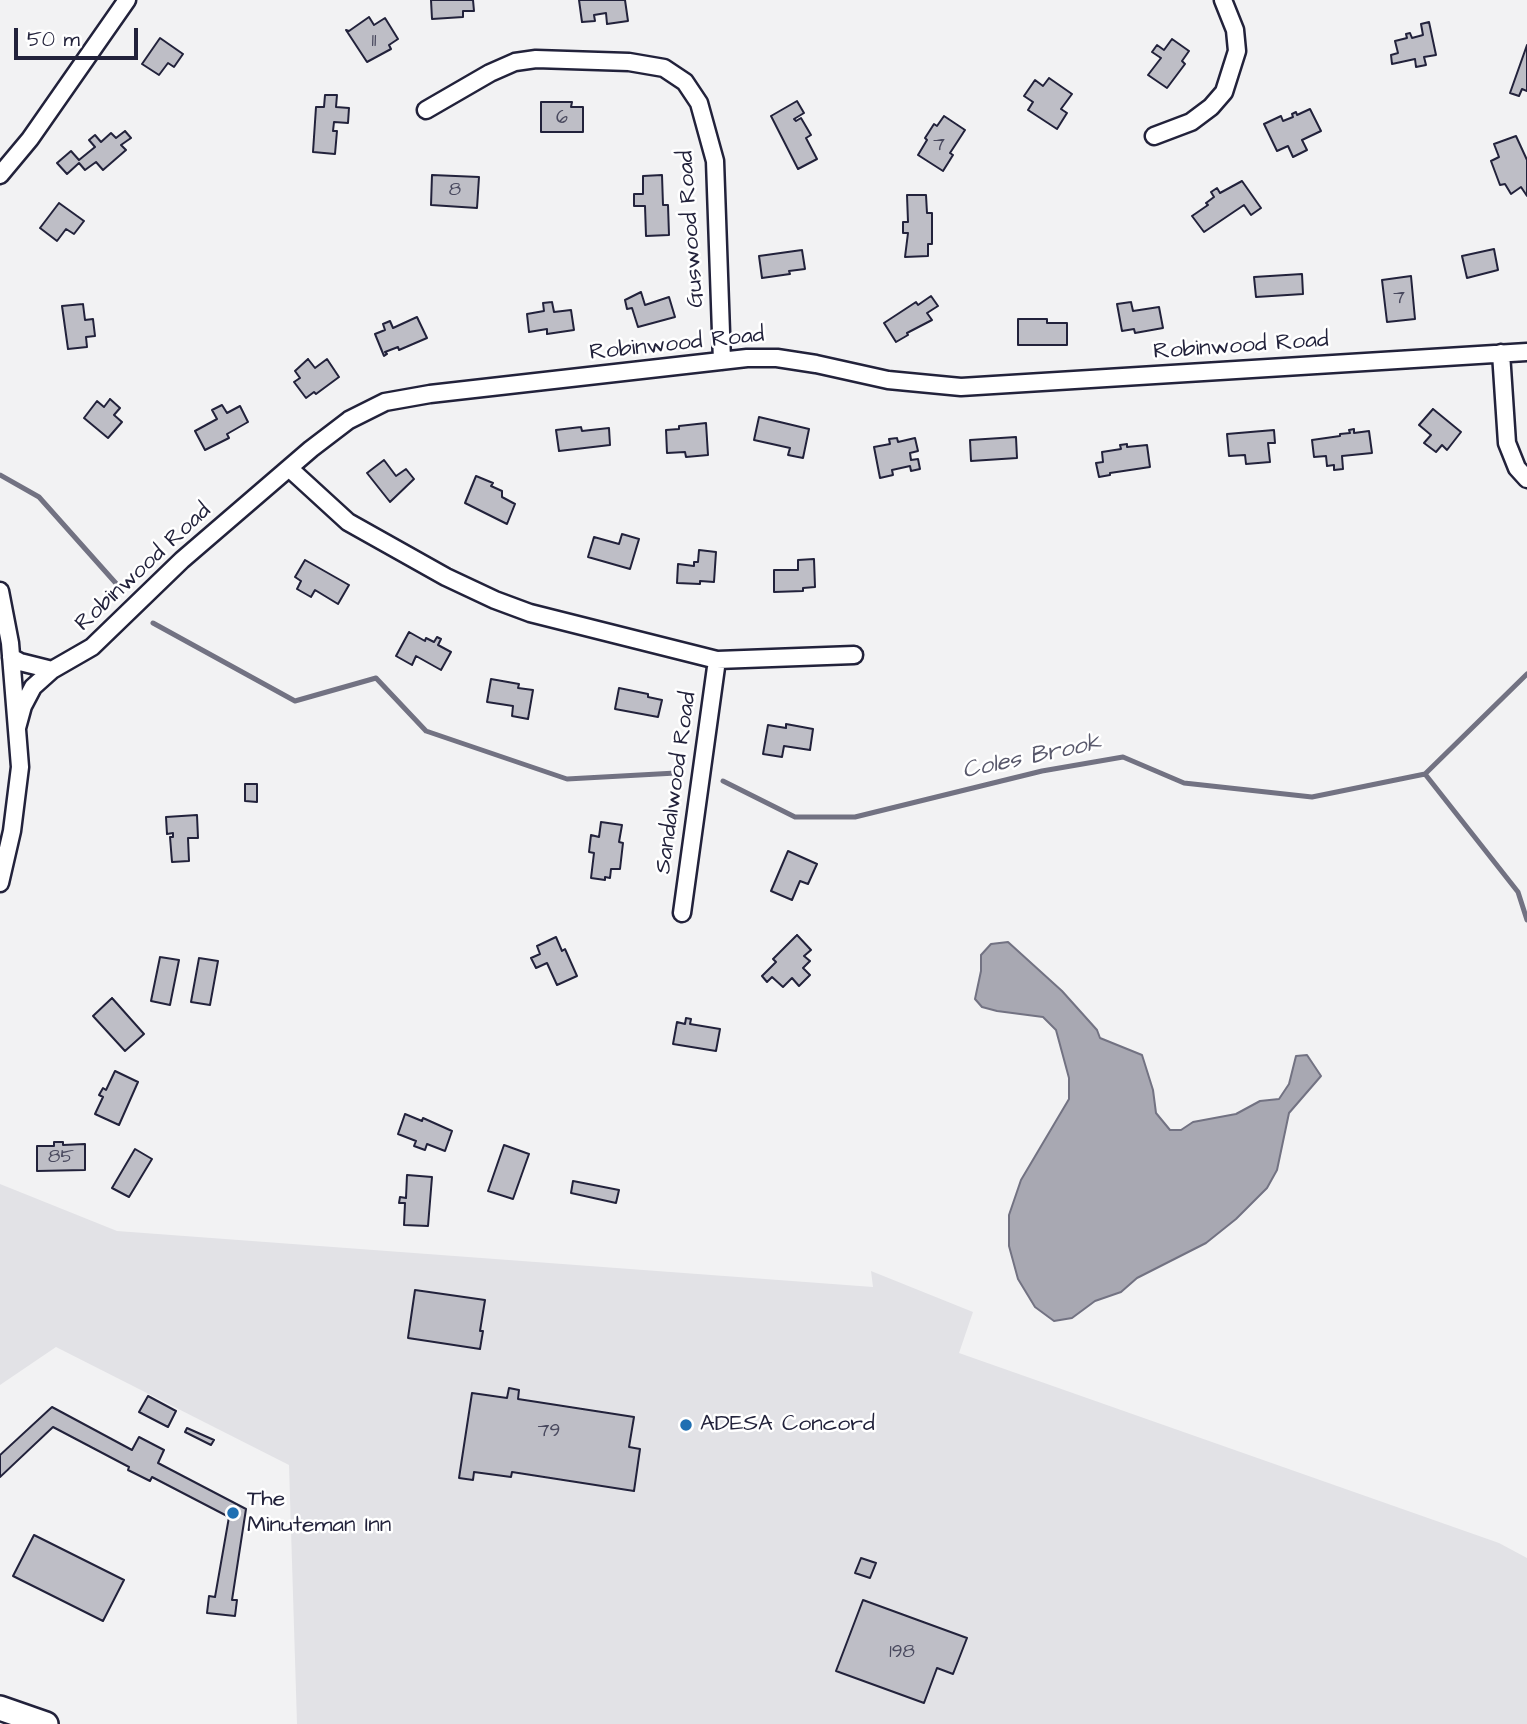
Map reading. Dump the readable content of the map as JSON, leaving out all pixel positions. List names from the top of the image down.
{
  "streets": {
    "street": ["Guswood Road", "Robinwood Road", "Sandalwood Road"]
  },
  "crossings": [
    ["Guswood Road", "Robinwood Road"]
  ],
  "water": ["Coles Brook"],
  "places": ["ADESA Concord", "The Minuteman Inn"],
  "house_numbers": [
    "11",
    "6",
    "7",
    "8",
    "7",
    "85",
    "79",
    "198"
  ],
  "scale_bar": "50 m"
}
